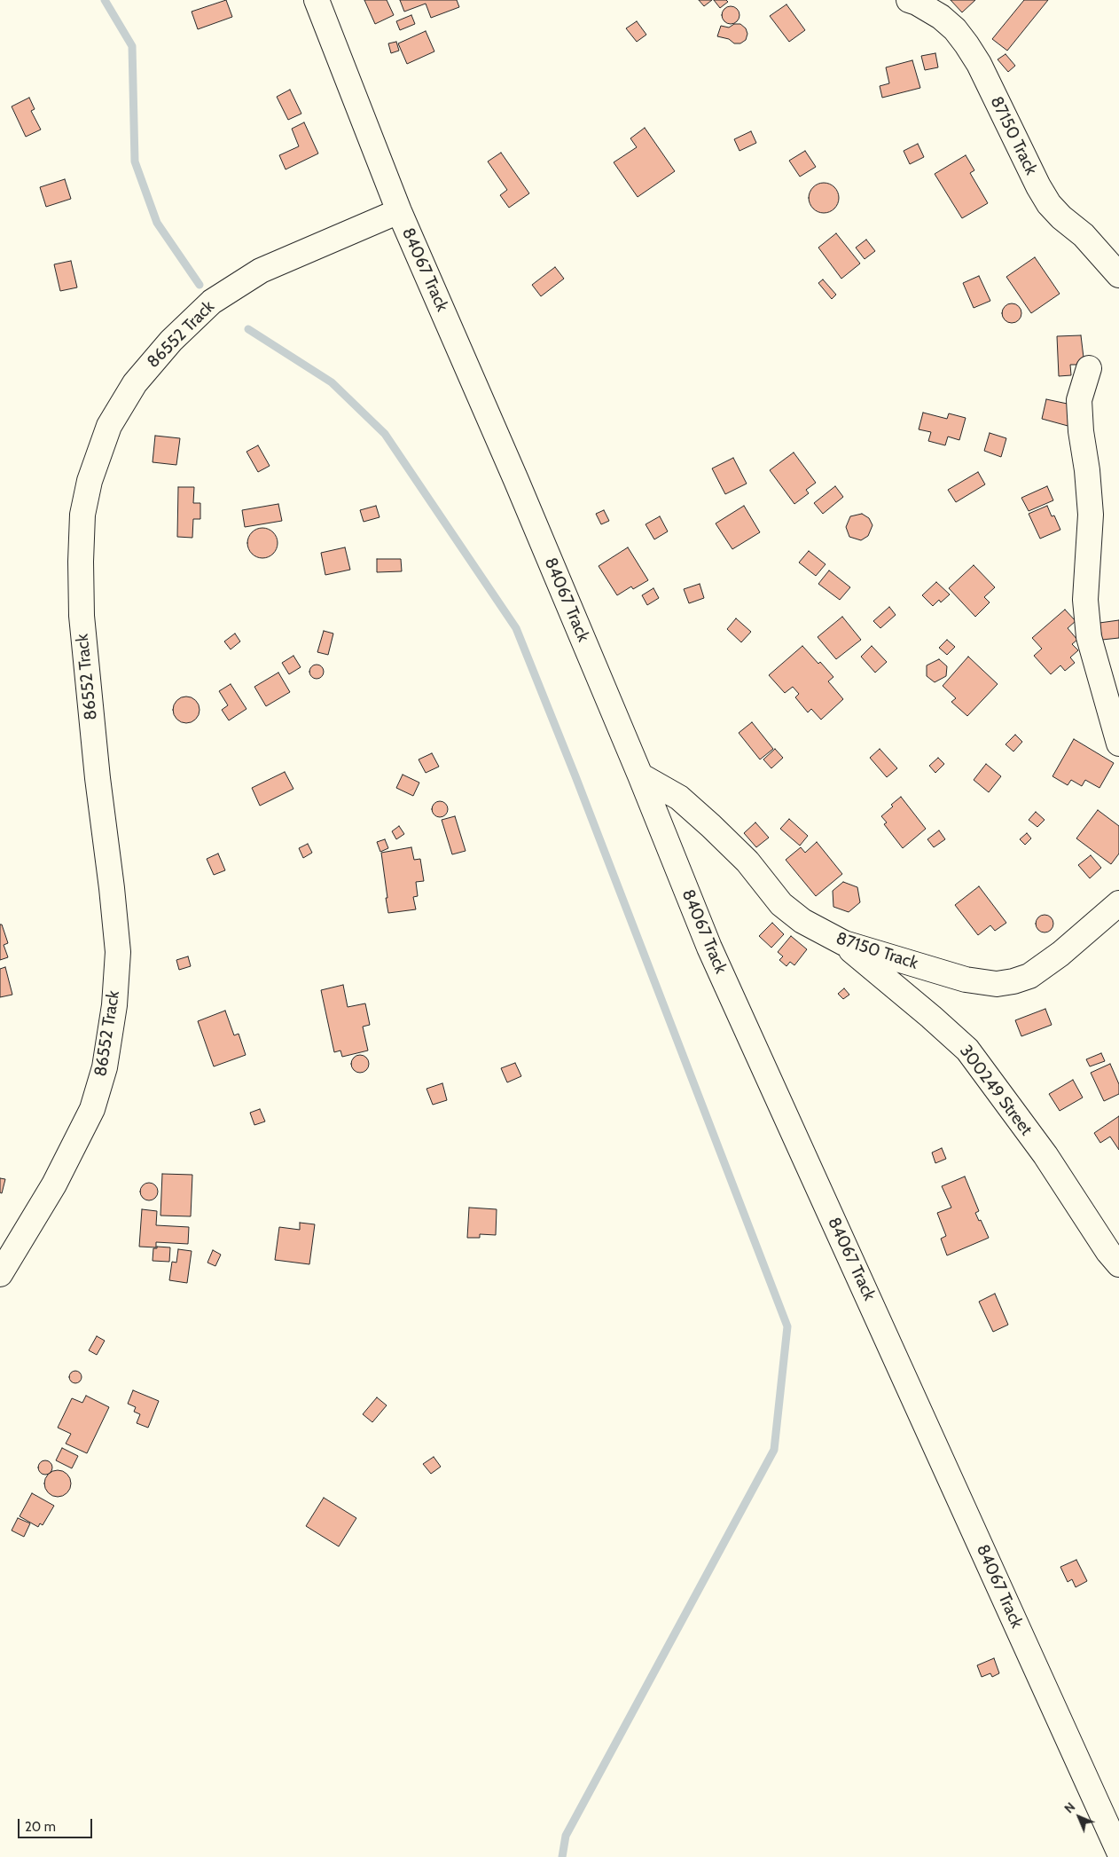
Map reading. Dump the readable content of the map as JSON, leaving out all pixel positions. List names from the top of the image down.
{
  "streets": {
    "street": [
      "87150 Track",
      "84067 Track",
      "86552 Track",
      "300249 Street"
    ]
  },
  "crossings": [
    ["87150 Track", "84067 Track"],
    ["87150 Track", "300249 Street"],
    ["84067 Track", "86552 Track"]
  ],
  "scale_bar": "20 m",
  "north": "top left"
}
